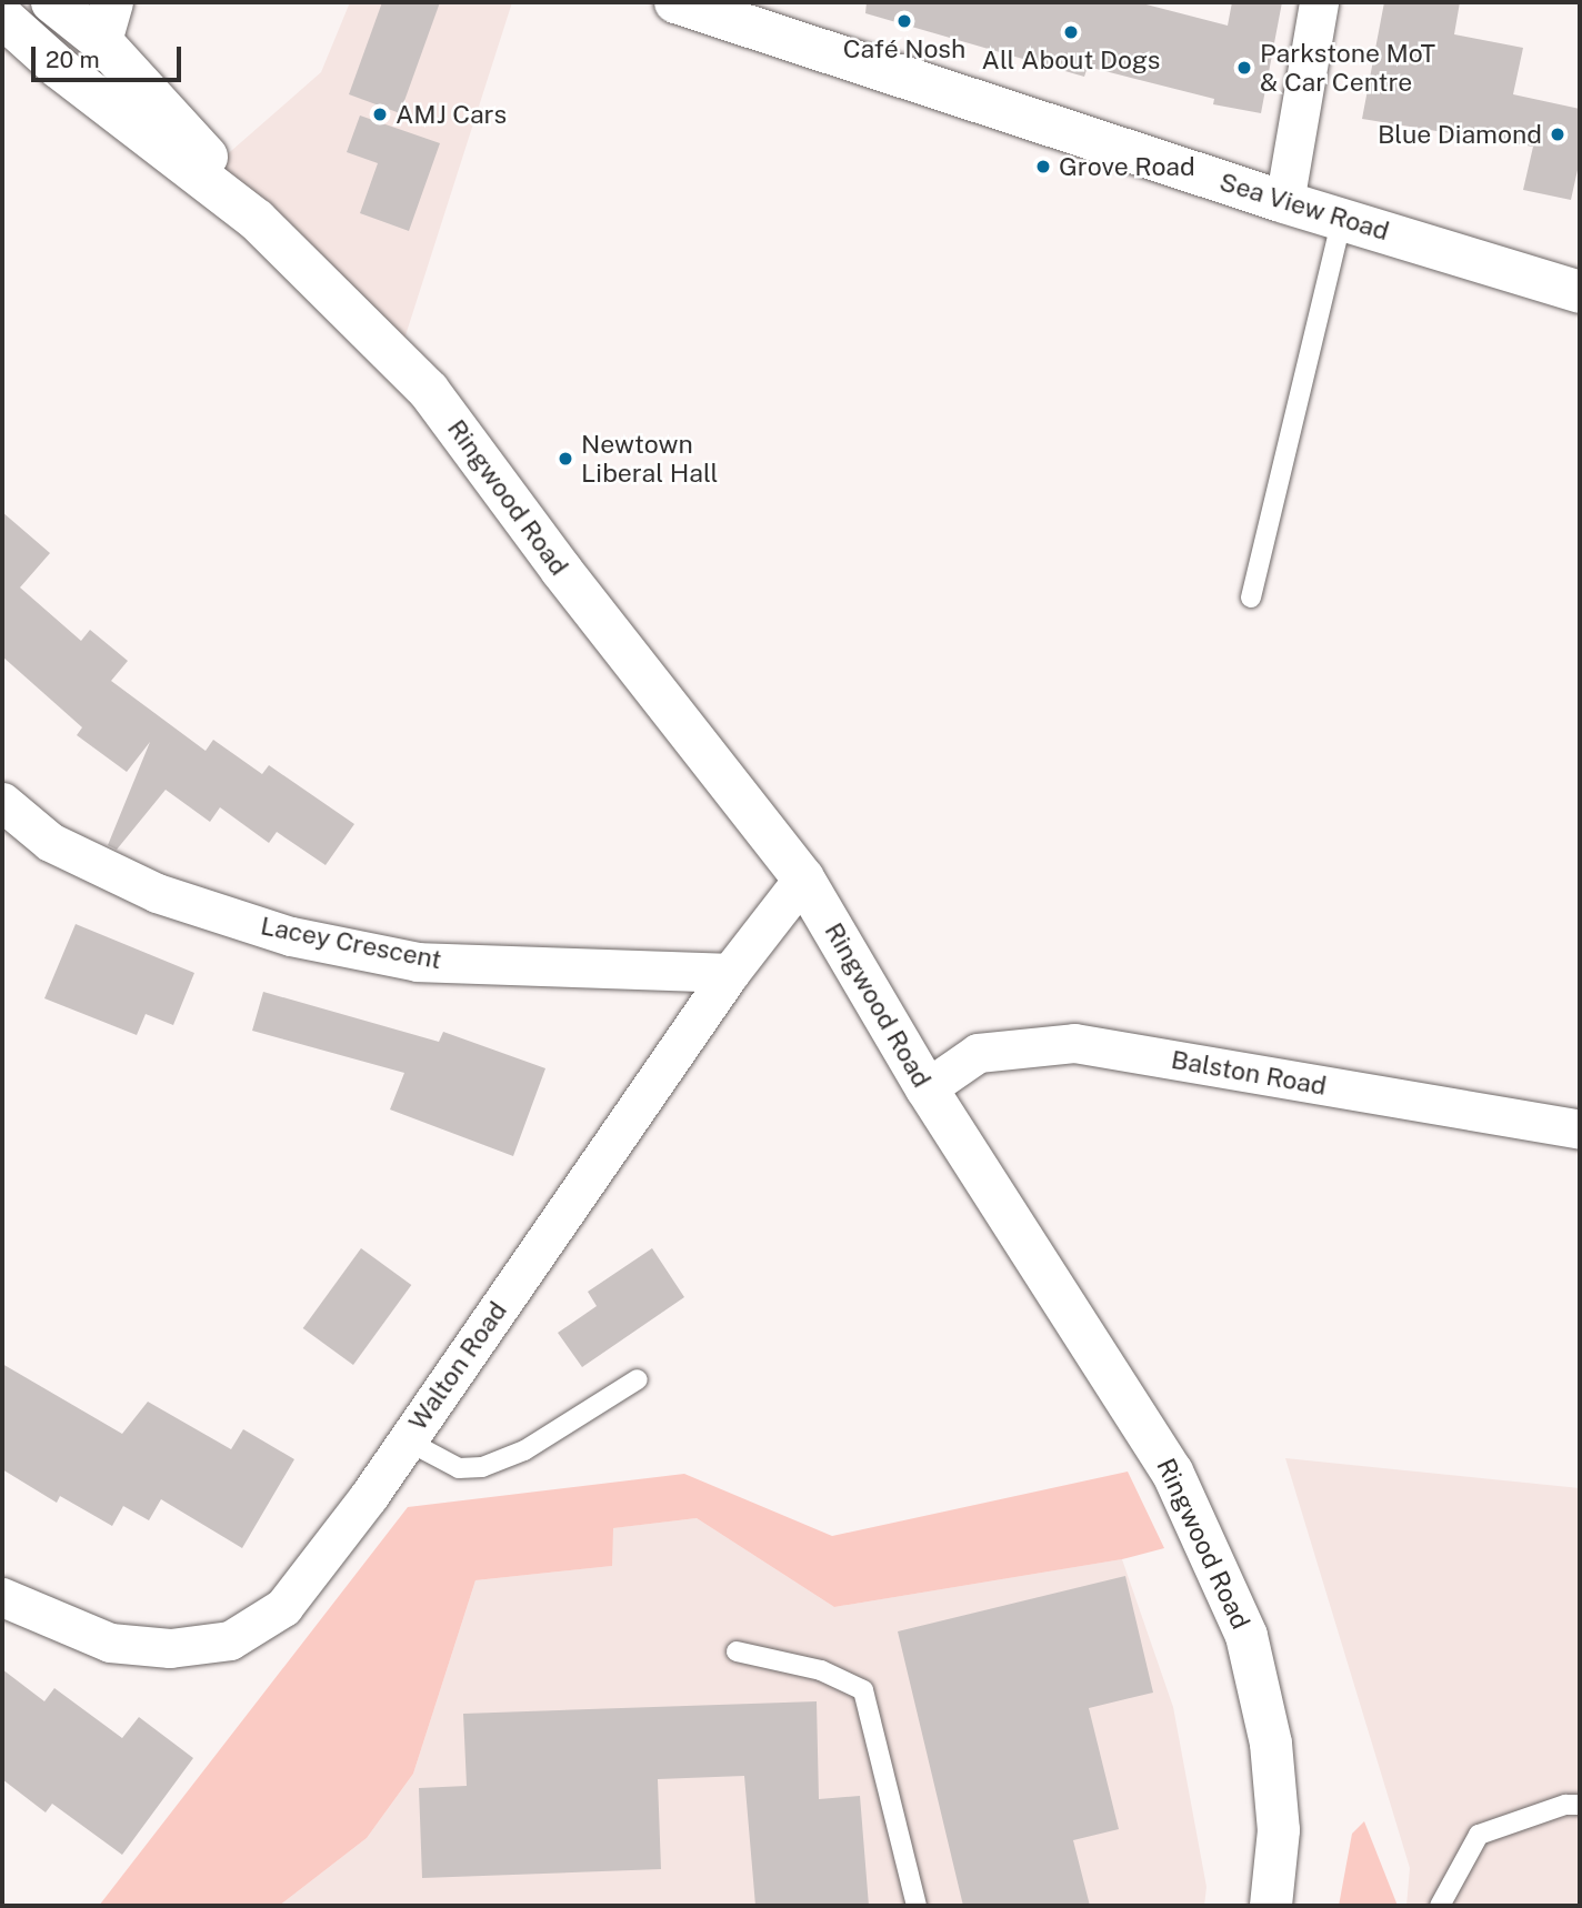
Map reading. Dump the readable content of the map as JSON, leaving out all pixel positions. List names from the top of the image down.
{
  "streets": {
    "main road": ["Sea View Road", "Ringwood Road"],
    "street": ["Lacey Crescent", "Balston Road", "Walton Road"]
  },
  "crossings": [
    ["Ringwood Road", "Balston Road"],
    ["Ringwood Road", "Walton Road"],
    ["Lacey Crescent", "Walton Road"]
  ],
  "places": [
    "Café Nosh",
    "All About Dogs",
    "Parkstone MoT & Car Centre",
    "AMJ Cars",
    "Blue Diamond",
    "Grove Road",
    "Newtown Liberal Hall"
  ],
  "scale_bar": "20 m"
}
